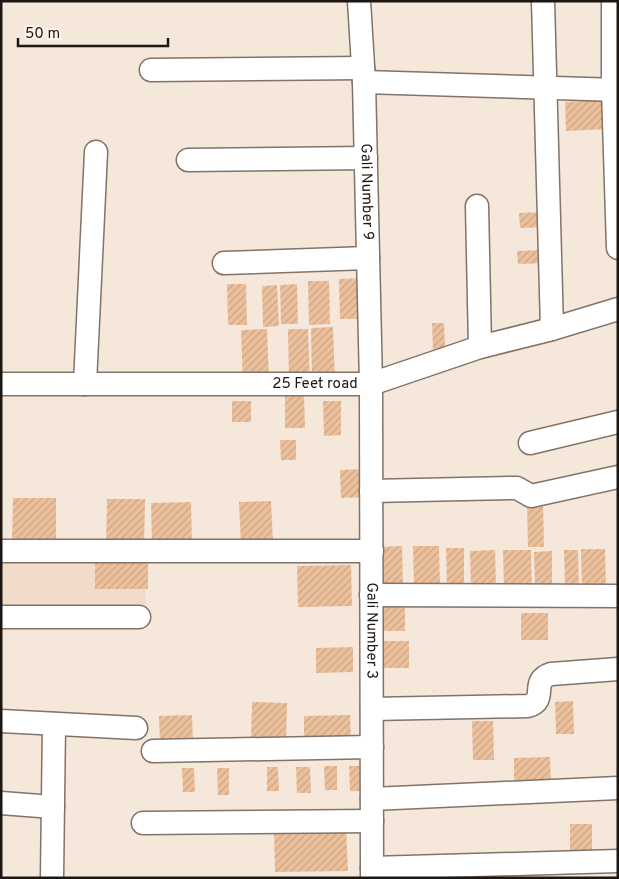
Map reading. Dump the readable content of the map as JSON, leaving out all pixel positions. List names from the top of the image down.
{
  "streets": {
    "street": ["Gali Number 9", "25 Feet road", "Gali Number 3"]
  },
  "crossings": [
    ["Gali Number 9", "25 Feet road"],
    ["Gali Number 9", "Gali Number 3"],
    ["25 Feet road", "Gali Number 3"]
  ],
  "scale_bar": "50 m"
}
